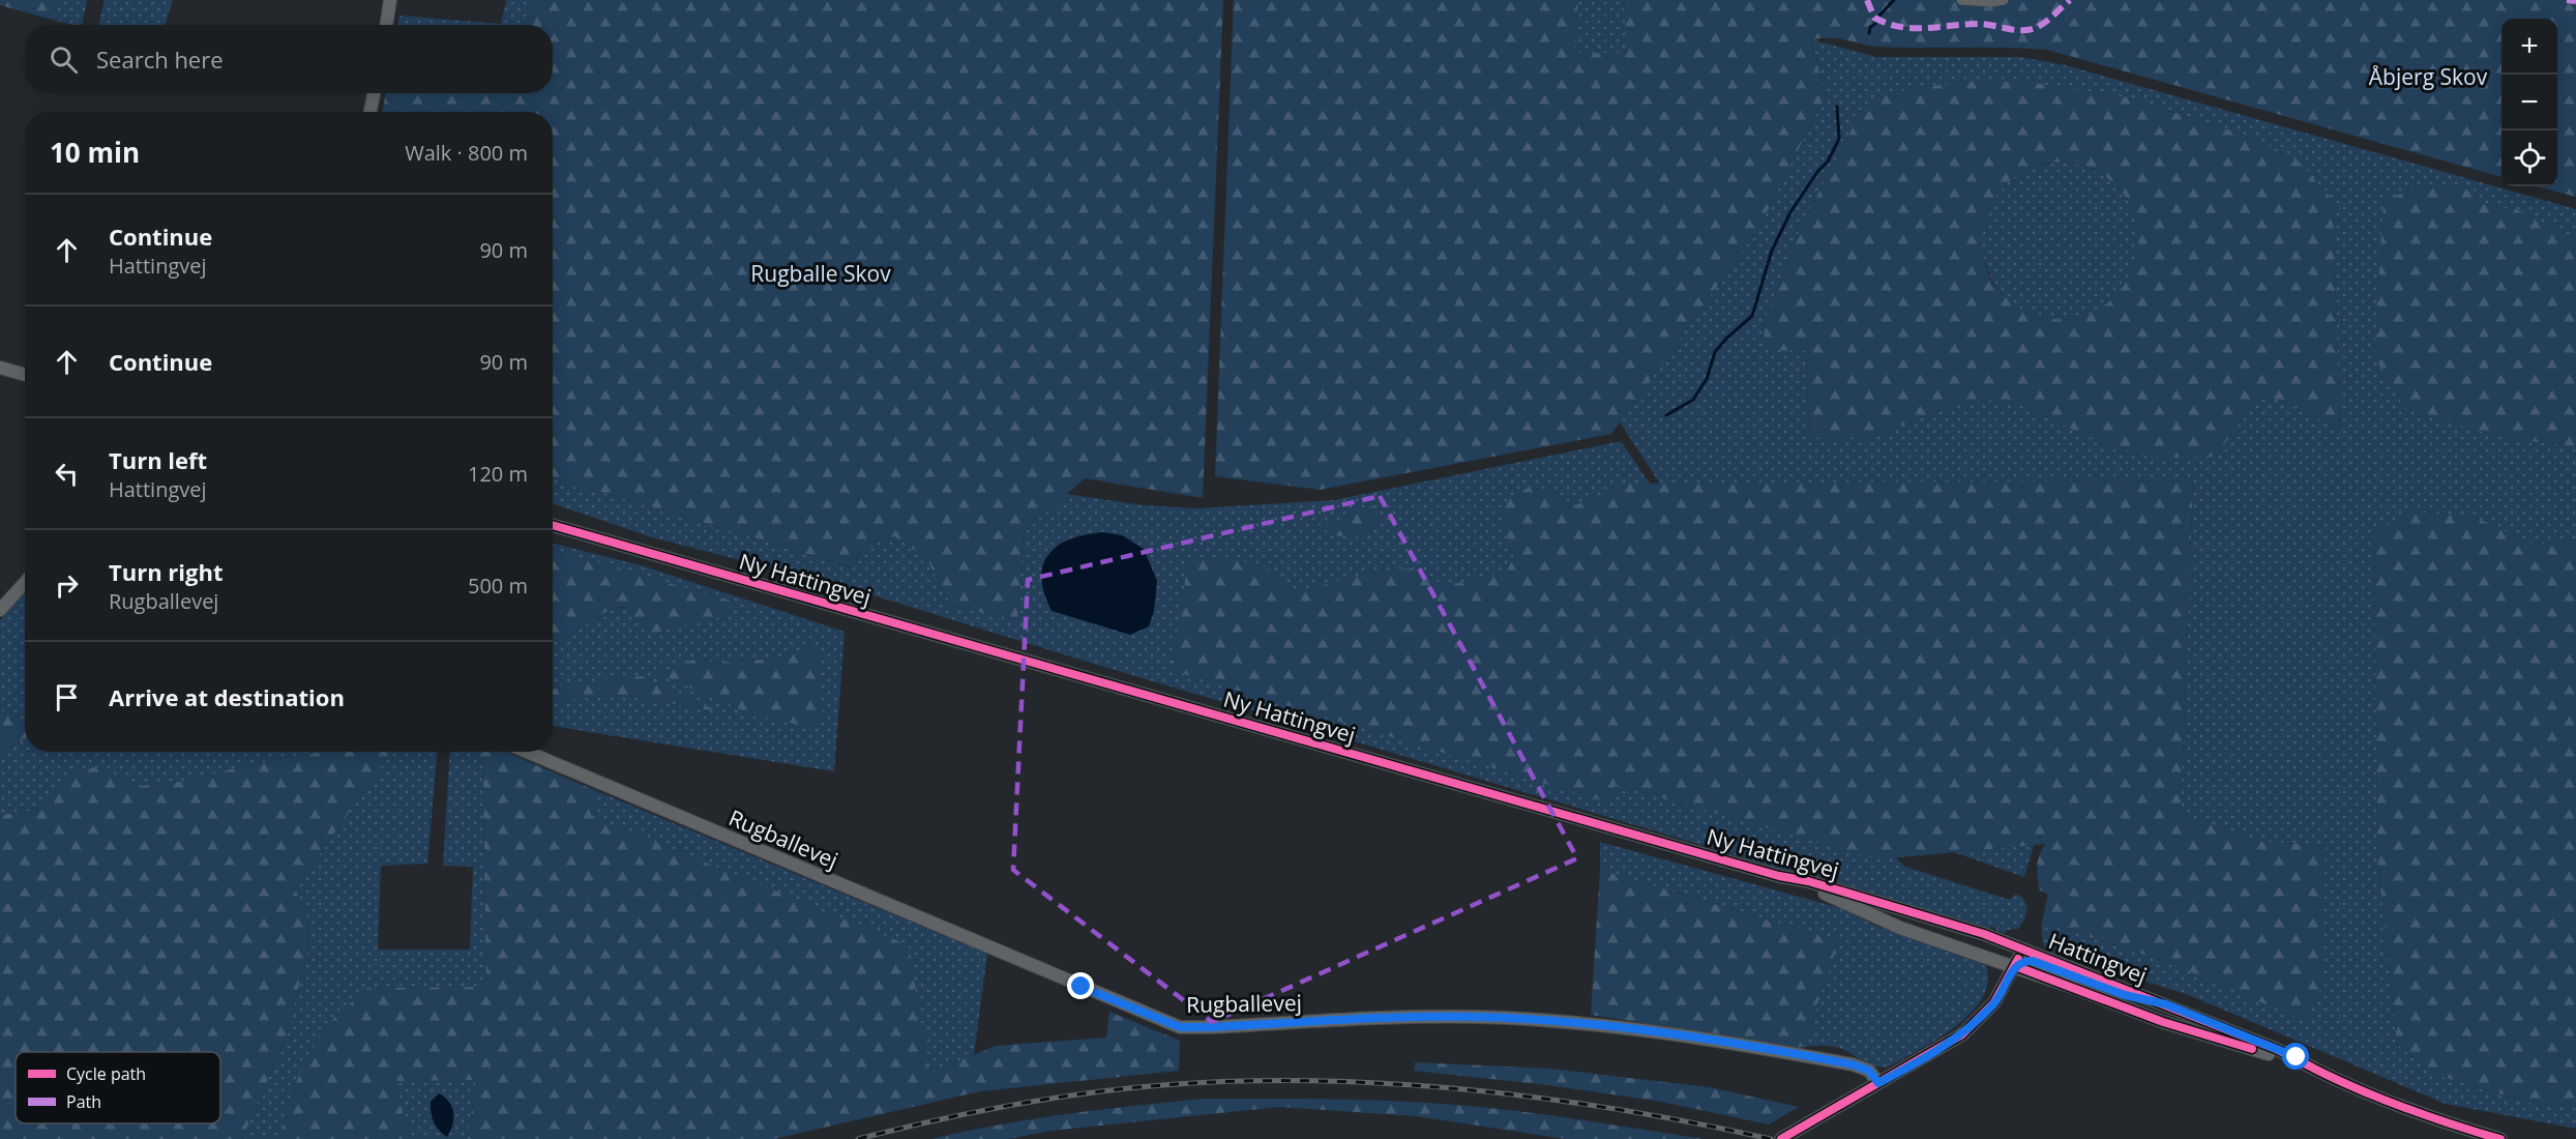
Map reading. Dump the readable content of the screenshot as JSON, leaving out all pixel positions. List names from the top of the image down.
{
  "streets": {
    "street": ["Ny Hattingvej", "Rugballevej", "Hattingvej"]
  },
  "crossings": [
    ["Ny Hattingvej", "Hattingvej"],
    ["Rugballevej", "Hattingvej"]
  ],
  "parks": ["Åbjerg Skov", "Rugballe Skov"],
  "legend": ["Cycle path", "Path"],
  "page": {
    "map_buttons": ["+", "−"],
    "search": "Search here",
    "heading": ["10 min", "Walk · 800 m"],
    "list": [
      ["Continue", "Hattingvej", "90 m"],
      ["Continue", "90 m"],
      ["Turn left", "Hattingvej", "120 m"],
      ["Turn right", "Rugballevej", "500 m"],
      "Arrive at destination"
    ]
  }
}
